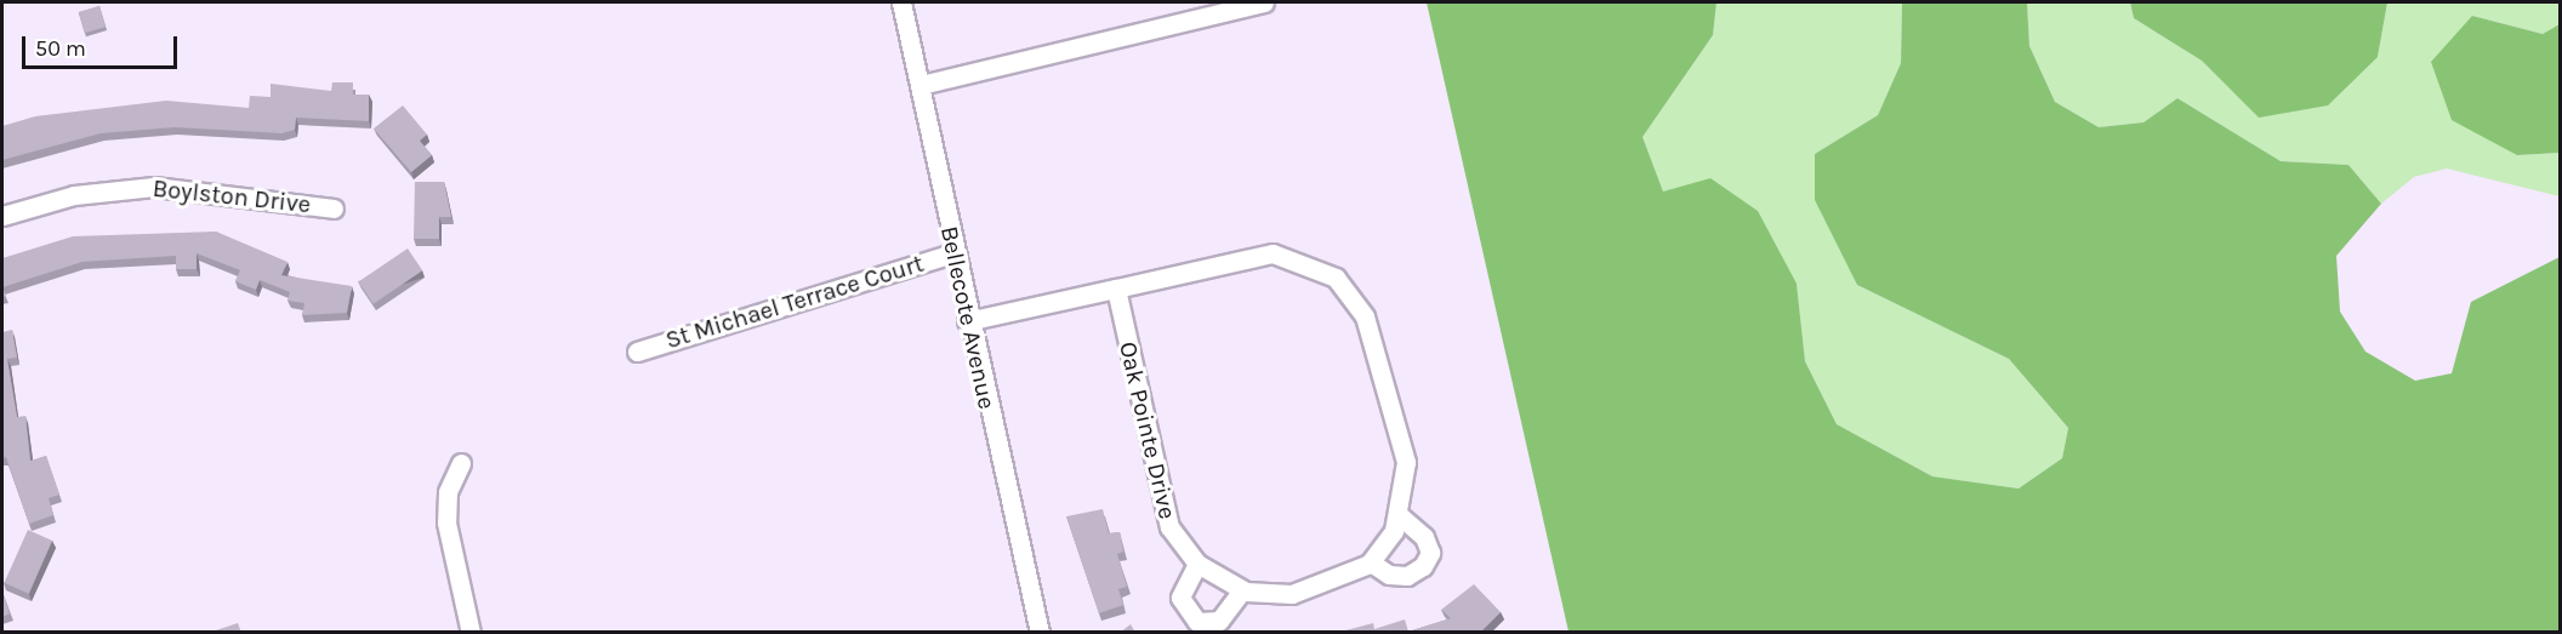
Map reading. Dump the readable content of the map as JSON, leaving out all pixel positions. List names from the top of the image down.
{
  "streets": {
    "street": [
      "Boylston Drive",
      "St Michael Terrace Court",
      "Bellecote Avenue",
      "Oak Pointe Drive"
    ]
  },
  "crossings": [
    ["St Michael Terrace Court", "Bellecote Avenue"]
  ],
  "scale_bar": "50 m"
}
